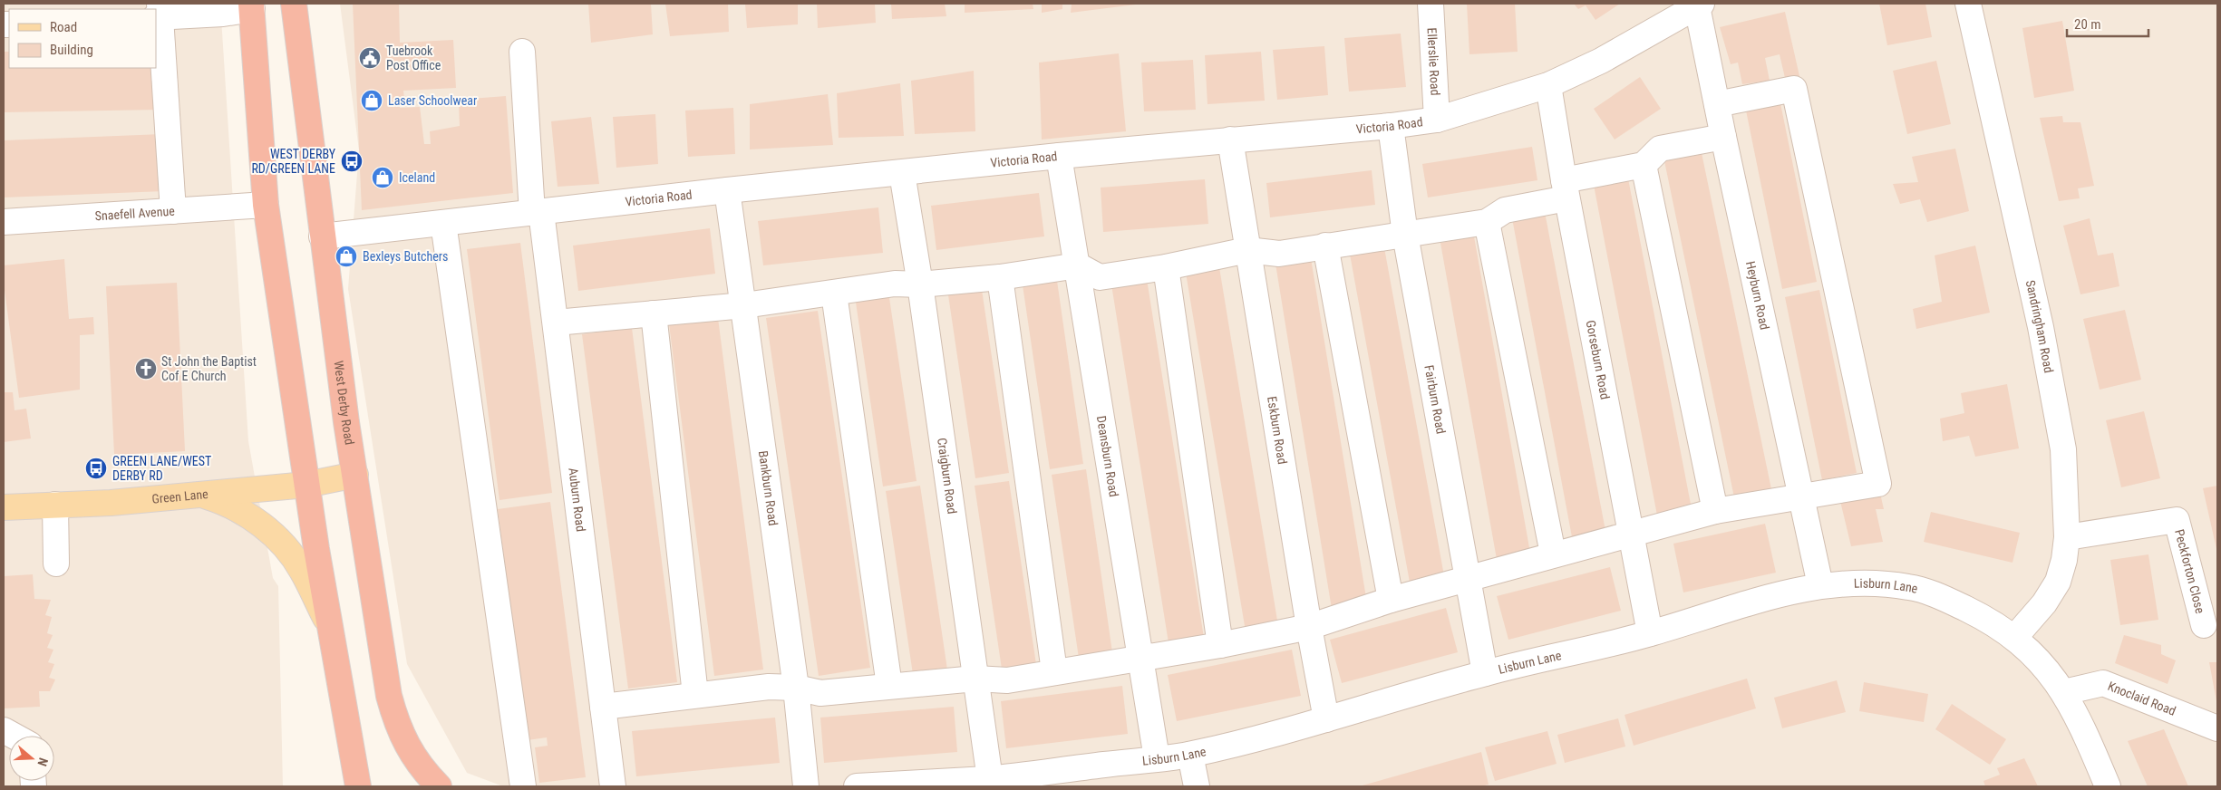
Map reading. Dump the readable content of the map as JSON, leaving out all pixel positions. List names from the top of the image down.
{
  "streets": {
    "highway": ["West Derby Road"],
    "main road": ["Green Lane"],
    "street": [
      "Ellerslie Road",
      "Victoria Road",
      "Snaefell Avenue",
      "Heyburn Road",
      "Sandringham Road",
      "Gorseburn Road",
      "Fairburn Road",
      "Eskburn Road",
      "Deansburn Road",
      "Craigburn Road",
      "Bankburn Road",
      "Auburn Road",
      "Peckforton Close",
      "Lisburn Lane",
      "Knoclaid Road"
    ]
  },
  "crossings": [
    ["Ellerslie Road", "Victoria Road"],
    ["Victoria Road", "Heyburn Road"],
    ["Victoria Road", "Gorseburn Road"],
    ["Victoria Road", "Fairburn Road"],
    ["Victoria Road", "West Derby Road"],
    ["Victoria Road", "Eskburn Road"],
    ["Victoria Road", "Deansburn Road"],
    ["Victoria Road", "Craigburn Road"],
    ["Victoria Road", "Bankburn Road"],
    ["Victoria Road", "Auburn Road"],
    ["Heyburn Road", "Lisburn Lane"],
    ["Sandringham Road", "Peckforton Close"],
    ["Sandringham Road", "Lisburn Lane"],
    ["Gorseburn Road", "Lisburn Lane"],
    ["Fairburn Road", "Lisburn Lane"],
    ["West Derby Road", "Green Lane"],
    ["Eskburn Road", "Lisburn Lane"],
    ["Deansburn Road", "Lisburn Lane"],
    ["Craigburn Road", "Lisburn Lane"],
    ["Lisburn Lane", "Knoclaid Road"]
  ],
  "places": {
    "public building": ["Tuebrook Post Office"],
    "shop": ["Laser Schoolwear", "Iceland", "Bexleys Butchers"],
    "bus stop": ["WEST DERBY RD/GREEN LANE", "GREEN LANE/WEST DERBY RD"],
    "church": ["St John the Baptist Cof E Church"]
  },
  "legend": ["Road", "Building"],
  "scale_bar": "20 m",
  "north": "right"
}
